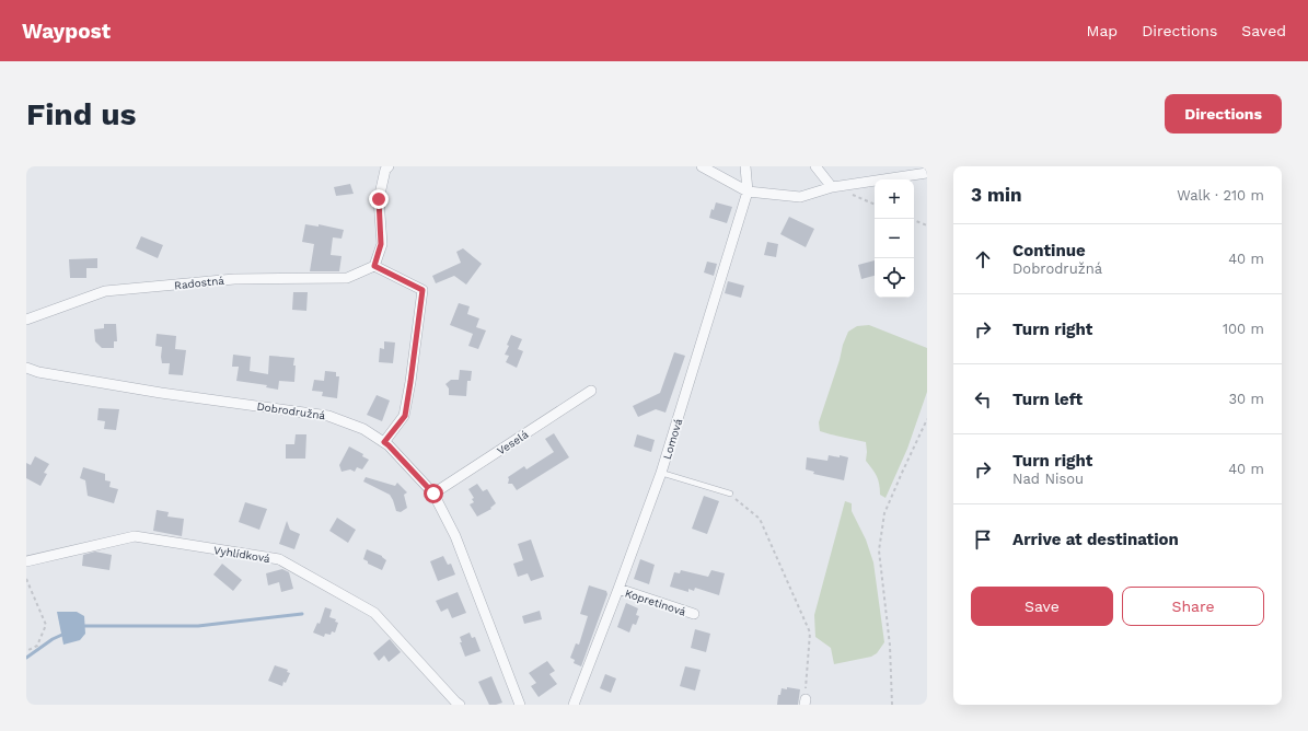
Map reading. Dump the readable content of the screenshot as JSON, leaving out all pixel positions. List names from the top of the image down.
{
  "streets": {
    "street": [
      "Radostná",
      "Dobrodružná",
      "Lomová",
      "Veselá",
      "Vyhlídková",
      "Kopretinová"
    ]
  },
  "crossings": [
    ["Dobrodružná", "Veselá"],
    ["Lomová", "Kopretinová"]
  ],
  "page": {
    "header": "Waypost",
    "nav": ["Map", "Directions", "Saved"],
    "buttons": [
      "Directions",
      ["Save", "Share"]
    ],
    "title": "Find us",
    "heading": ["3 min", "Walk · 210 m"],
    "map_buttons": ["+", "−"],
    "list": [
      ["Continue", "Dobrodružná", "40 m"],
      ["Turn right", "100 m"],
      ["Turn left", "30 m"],
      ["Turn right", "Nad Nisou", "40 m"],
      "Arrive at destination"
    ]
  }
}
